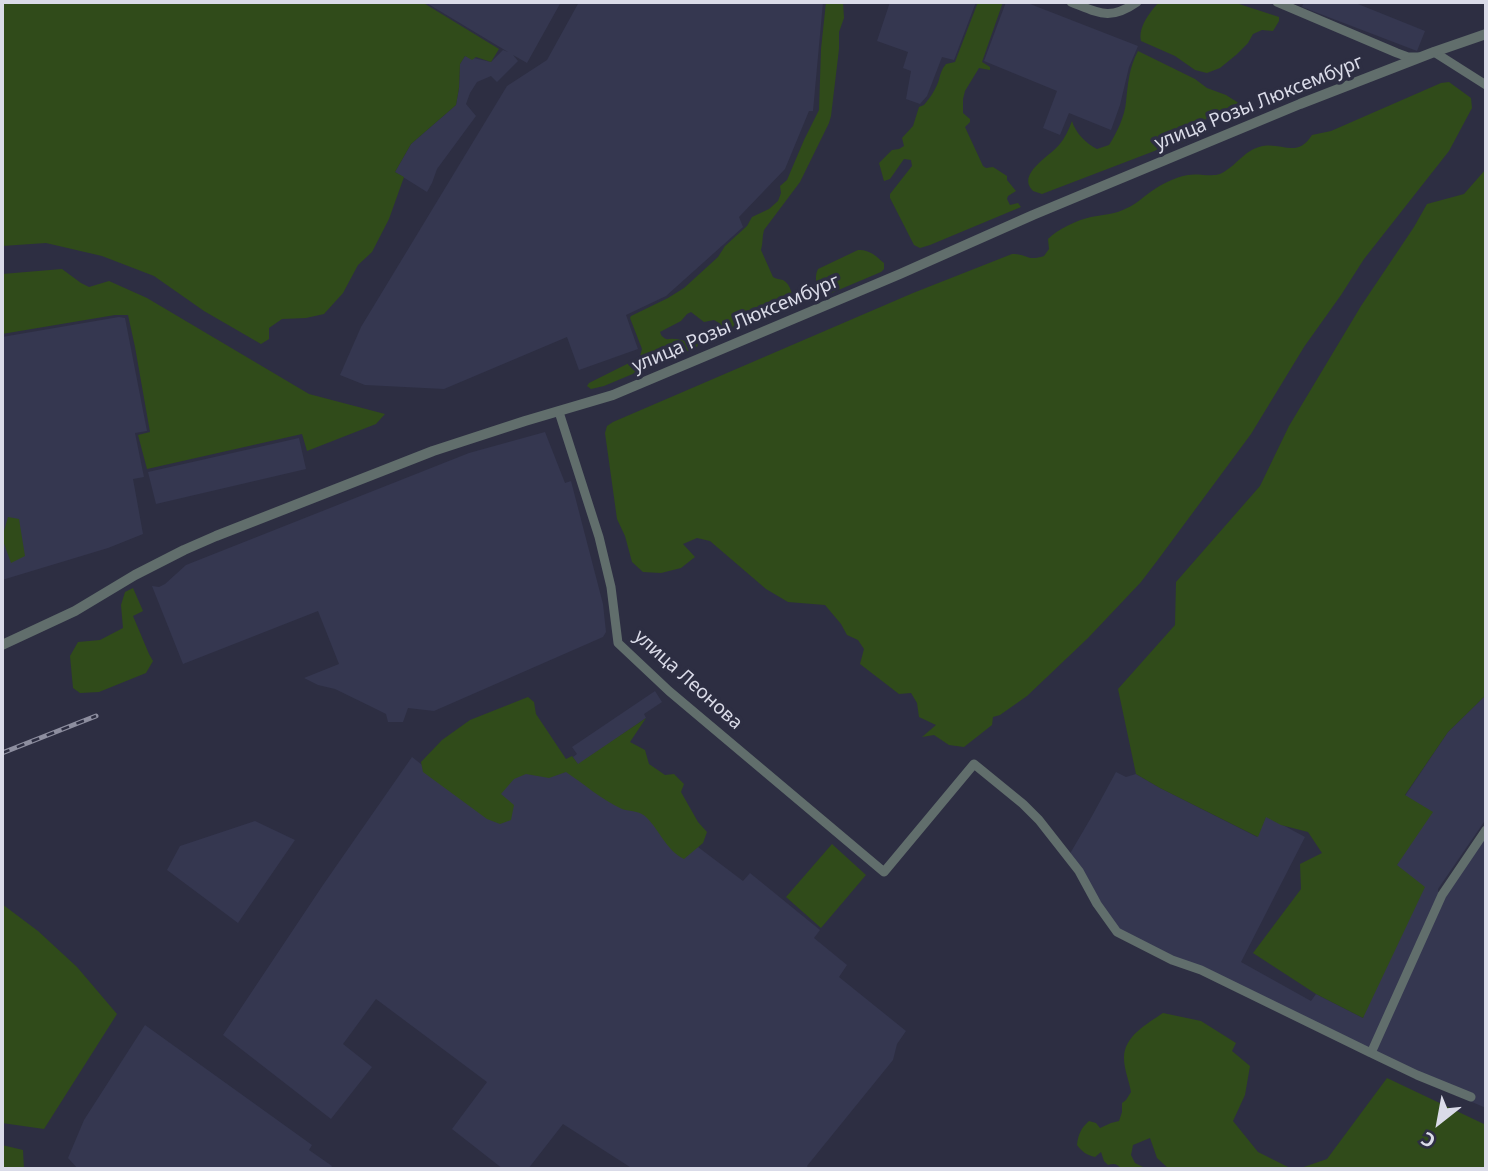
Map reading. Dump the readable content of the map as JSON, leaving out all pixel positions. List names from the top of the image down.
{
  "streets": {
    "street": ["улица Розы Люксембург", "улица Леонова"]
  },
  "crossings": [
    ["улица Розы Люксембург", "улица Леонова"]
  ],
  "north": "bottom left"
}
